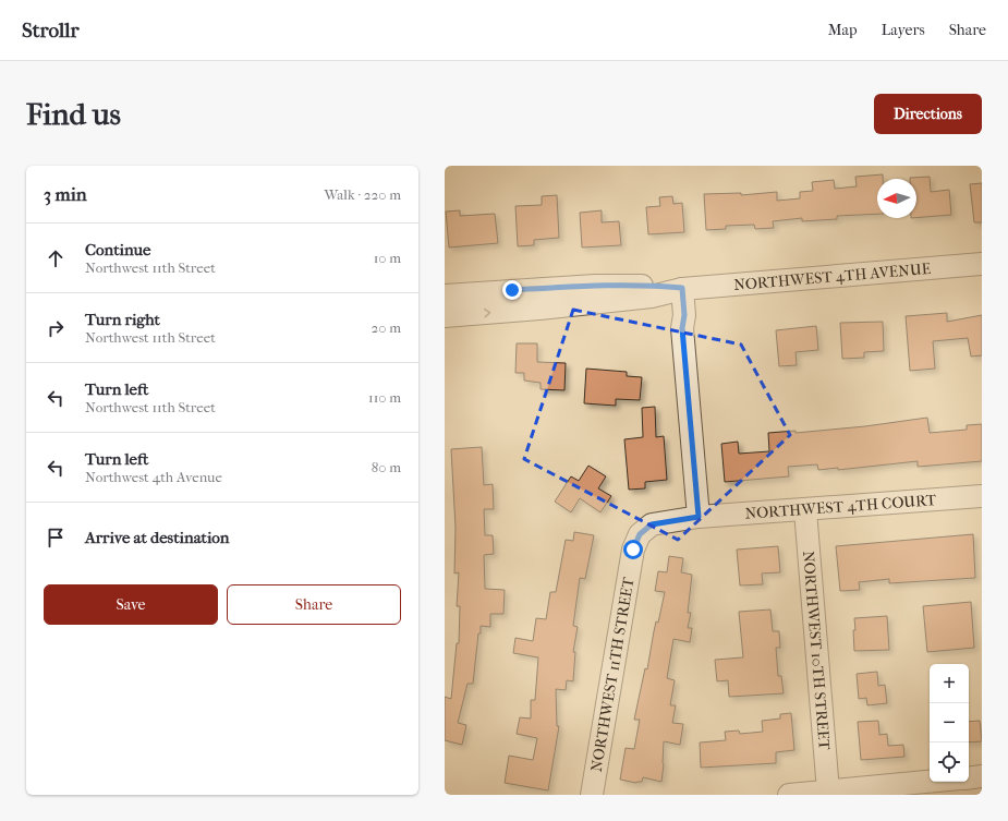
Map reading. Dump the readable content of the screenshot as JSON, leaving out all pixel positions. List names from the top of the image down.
{
  "streets": {
    "street": [
      "NORTHWEST 4TH AVENUE",
      "NORTHWEST 4TH COURT",
      "NORTHWEST 10TH STREET",
      "NORTHWEST 11TH STREET"
    ]
  },
  "crossings": [
    ["NORTHWEST 4TH COURT", "NORTHWEST 10TH STREET"],
    ["NORTHWEST 4TH COURT", "NORTHWEST 11TH STREET"]
  ],
  "north": "left",
  "page": {
    "header": "Strollr",
    "nav": ["Map", "Layers", "Share"],
    "buttons": [
      "Directions",
      ["Save", "Share"]
    ],
    "title": "Find us",
    "heading": ["3 min", "Walk · 220 m"],
    "list": [
      ["Continue", "Northwest 11th Street", "10 m"],
      ["Turn right", "Northwest 11th Street", "20 m"],
      ["Turn left", "Northwest 11th Street", "110 m"],
      ["Turn left", "Northwest 4th Avenue", "80 m"],
      "Arrive at destination"
    ],
    "map_buttons": ["+", "−"]
  }
}
